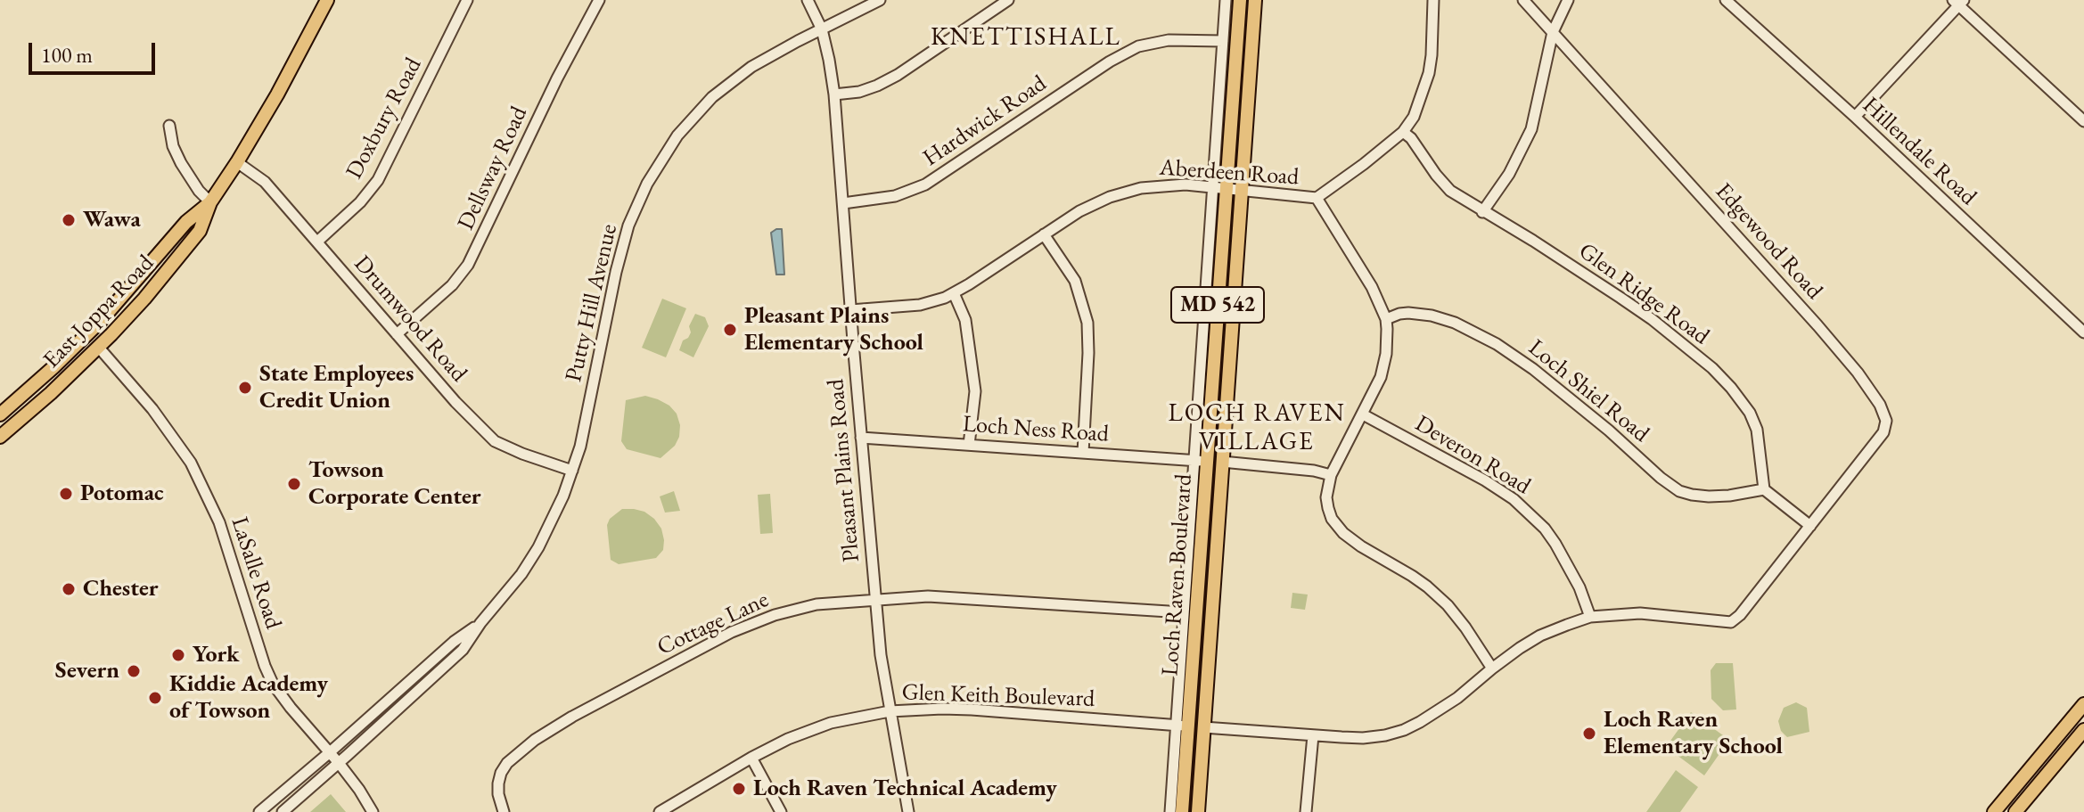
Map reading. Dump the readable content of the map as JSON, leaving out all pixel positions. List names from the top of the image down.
{
  "streets": {
    "main road": ["MD 542", "East Joppa Road", "Loch Raven Boulevard"],
    "street": [
      "Doxbury Road",
      "Hardwick Road",
      "Hillendale Road",
      "Dellsway Road",
      "Aberdeen Road",
      "Edgewood Road",
      "Glen Ridge Road",
      "Putty Hill Avenue",
      "Drumwood Road",
      "Loch Shiel Road",
      "Loch Ness Road",
      "Deveron Road",
      "Pleasant Plains Road",
      "LaSalle Road",
      "Cottage Lane",
      "Glen Keith Boulevard"
    ]
  },
  "crossings": [
    ["Doxbury Road", "Drumwood Road"],
    ["Hardwick Road", "Pleasant Plains Road"],
    ["Hardwick Road", "Loch Raven Boulevard"],
    ["Dellsway Road", "Drumwood Road"],
    ["Aberdeen Road", "Loch Shiel Road"],
    ["Aberdeen Road", "Deveron Road"],
    ["Aberdeen Road", "Pleasant Plains Road"],
    ["Aberdeen Road", "Loch Raven Boulevard"],
    ["Glen Ridge Road", "Loch Shiel Road"],
    ["Putty Hill Avenue", "Drumwood Road"],
    ["Putty Hill Avenue", "Pleasant Plains Road"],
    ["Putty Hill Avenue", "LaSalle Road"],
    ["East Joppa Road", "Drumwood Road"],
    ["East Joppa Road", "LaSalle Road"],
    ["Loch Ness Road", "Pleasant Plains Road"],
    ["Loch Ness Road", "Loch Raven Boulevard"],
    ["Pleasant Plains Road", "Cottage Lane"],
    ["Pleasant Plains Road", "Glen Keith Boulevard"],
    ["Loch Raven Boulevard", "Cottage Lane"],
    ["Loch Raven Boulevard", "Glen Keith Boulevard"]
  ],
  "districts": ["KNETTISHALL", "LOCH RAVEN VILLAGE"],
  "places": [
    "Wawa",
    "Pleasant Plains Elementary School",
    "State Employees Credit Union",
    "Towson Corporate Center",
    "Potomac",
    "Chester",
    "York",
    "Severn",
    "Kiddie Academy of Towson",
    "Loch Raven Elementary School",
    "Loch Raven Technical Academy"
  ],
  "scale_bar": "100 m"
}
